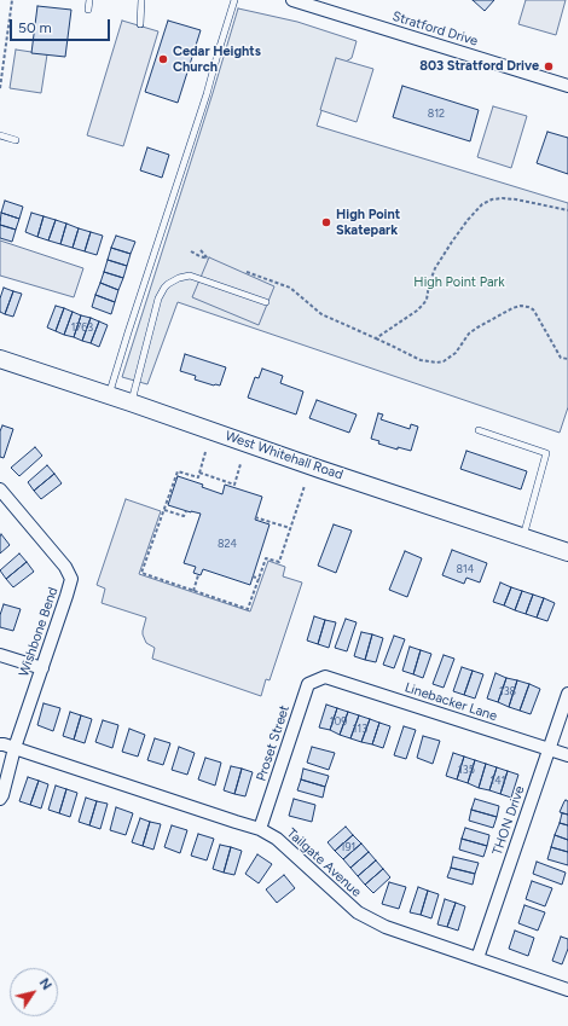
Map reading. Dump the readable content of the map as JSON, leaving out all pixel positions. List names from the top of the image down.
{
  "streets": {
    "main road": ["West Whitehall Road"],
    "street": [
      "Stratford Drive",
      "Wishbone Bend",
      "Linebacker Lane",
      "Proset Street",
      "THON Drive",
      "Tailgate Avenue"
    ]
  },
  "crossings": [
    ["Wishbone Bend", "Tailgate Avenue"],
    ["Linebacker Lane", "Proset Street"],
    ["Linebacker Lane", "THON Drive"],
    ["Proset Street", "Tailgate Avenue"],
    ["THON Drive", "Tailgate Avenue"]
  ],
  "parks": ["High Point Park"],
  "places": ["Cedar Heights Church", "803 Stratford Drive", "High Point Skatepark"],
  "house_numbers": [
    "812",
    "1763",
    "824",
    "814",
    "138",
    "109",
    "113",
    "135",
    "141",
    "191"
  ],
  "scale_bar": "50 m",
  "north": "top right"
}
